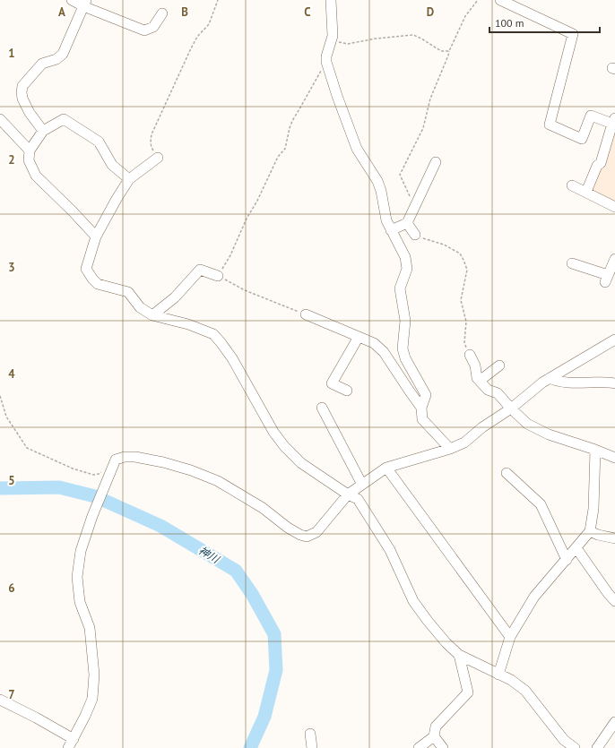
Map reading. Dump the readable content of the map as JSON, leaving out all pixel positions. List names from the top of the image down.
{
  "water": ["神川"],
  "scale_bar": "100 m",
  "grid": {
    "columns": [
      "A",
      "B",
      "C",
      "D"
    ],
    "rows": [
      "1",
      "2",
      "3",
      "4",
      "5",
      "6",
      "7"
    ]
  }
}
